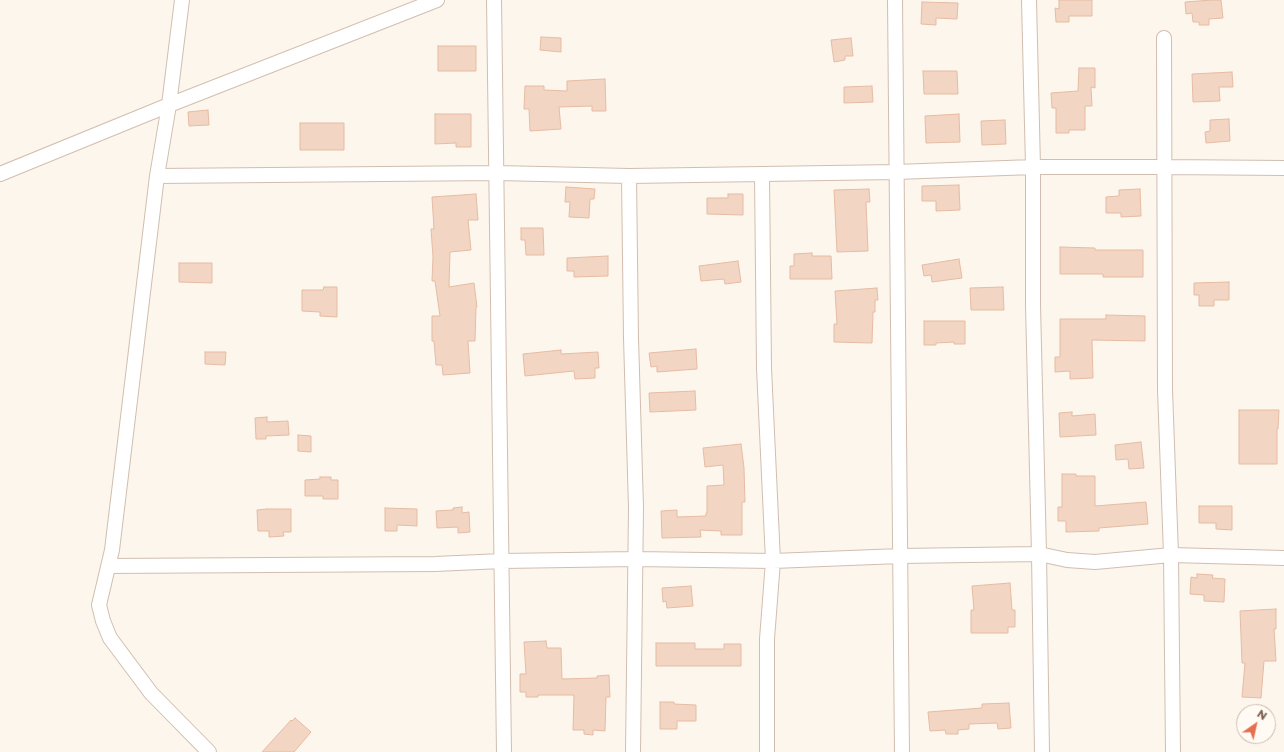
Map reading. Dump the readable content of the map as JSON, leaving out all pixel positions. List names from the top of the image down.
{
  "north": "top right"
}
